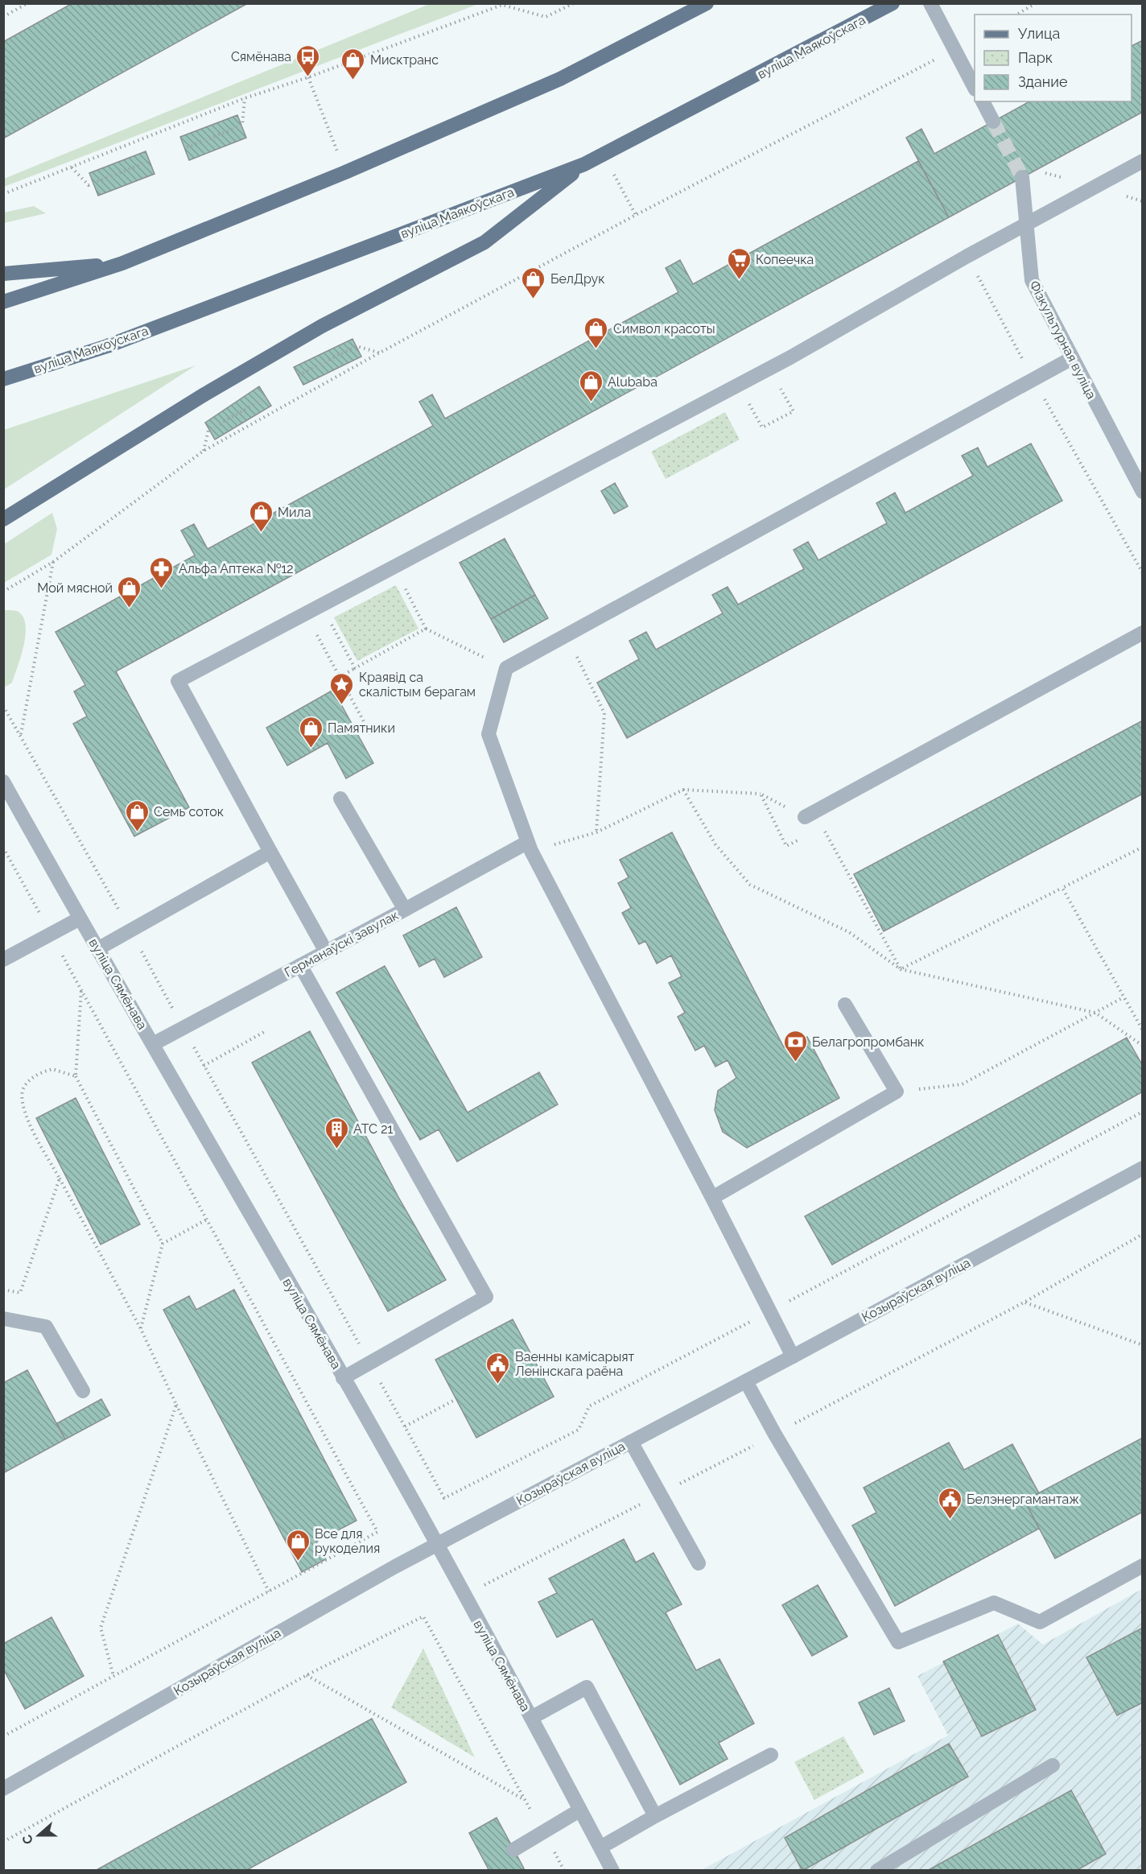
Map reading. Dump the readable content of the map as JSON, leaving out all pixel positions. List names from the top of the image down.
{
  "streets": {
    "main road": ["вуліца Маякоўскага"],
    "street": [
      "Фізкультурная вуліца",
      "Германаўскі завулак",
      "вуліца Сямёнава",
      "Козыраўская вуліца"
    ]
  },
  "crossings": [
    ["Германаўскі завулак", "вуліца Сямёнава"],
    ["вуліца Сямёнава", "Козыраўская вуліца"]
  ],
  "places": {
    "bus stop": ["Сямёнава"],
    "shop": [
      "Мисктранс",
      "БелДрук",
      "Символ красоты",
      "Alubaba",
      "Мила",
      "Мой мясной",
      "Памятники",
      "Семь соток",
      "Все для рукоделия"
    ],
    "supermarket": ["Копеечка"],
    "pharmacy": ["Альфа Аптека №12"],
    "place": ["Краявід са скалістым берагам"],
    "bank": ["Белагропромбанк"],
    "building": ["АТС 21"],
    "public building": ["Ваенны камісарыят Ленінскага раёна", "Белэнергамантаж"]
  },
  "legend": ["Улица", "Парк", "Здание"],
  "north": "left"
}
